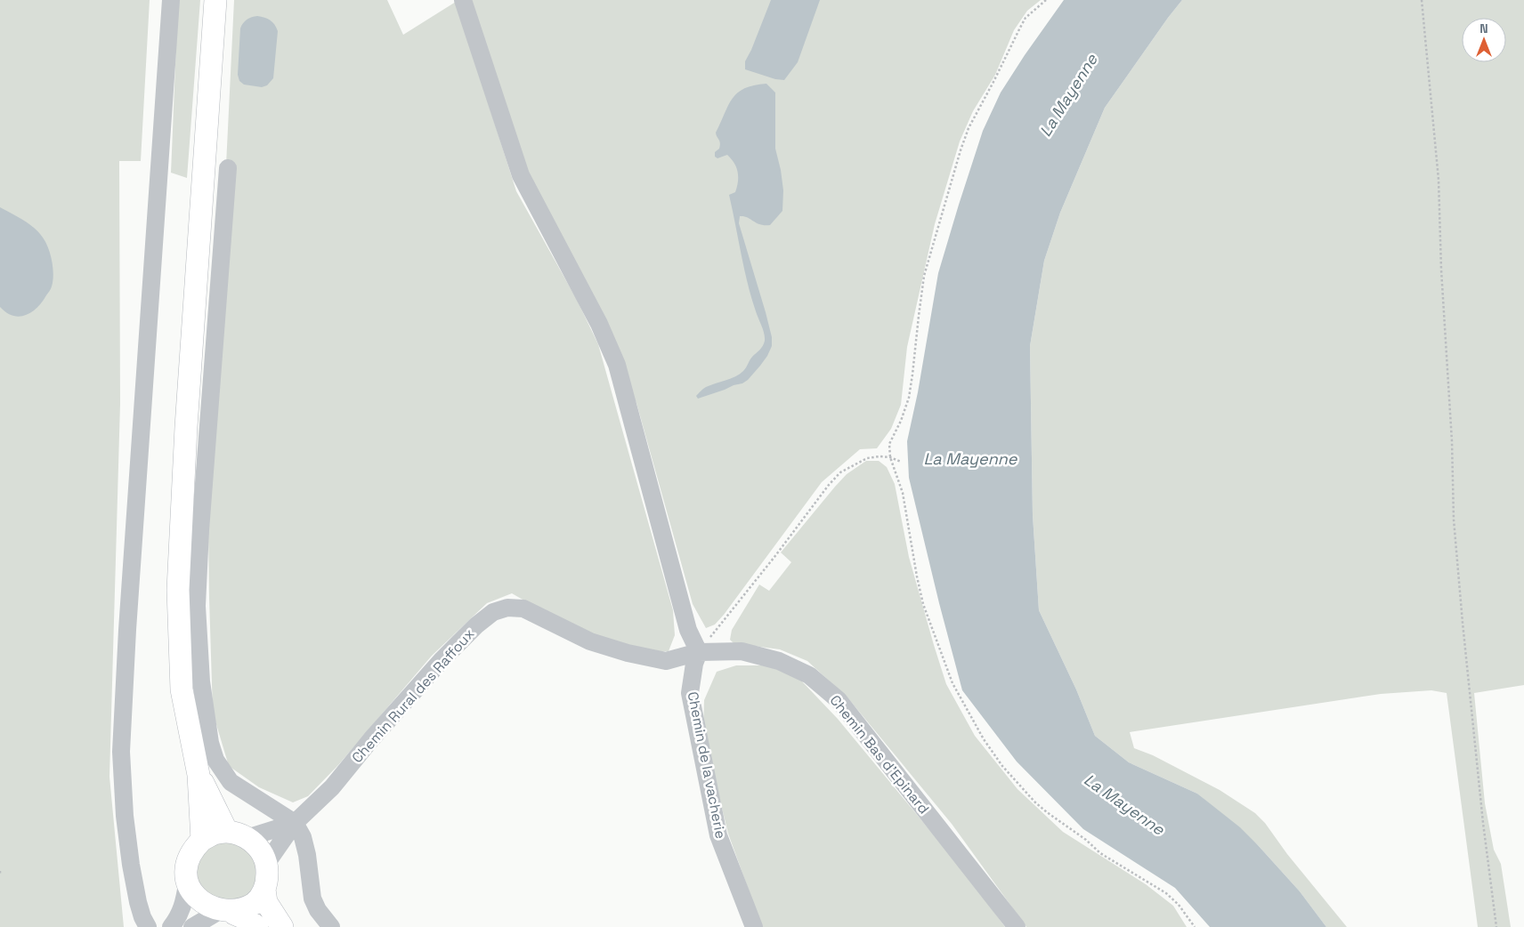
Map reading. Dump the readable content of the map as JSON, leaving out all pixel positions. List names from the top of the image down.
{
  "streets": {
    "street": ["Chemin Rural des Raffoux", "Chemin Bas d'Epinard", "Chemin de la vacherie"]
  },
  "crossings": [
    ["Chemin Rural des Raffoux", "Chemin Bas d'Epinard"],
    ["Chemin Rural des Raffoux", "Chemin de la vacherie"],
    ["Chemin Bas d'Epinard", "Chemin de la vacherie"]
  ],
  "water": ["La Mayenne"],
  "north": "top"
}
